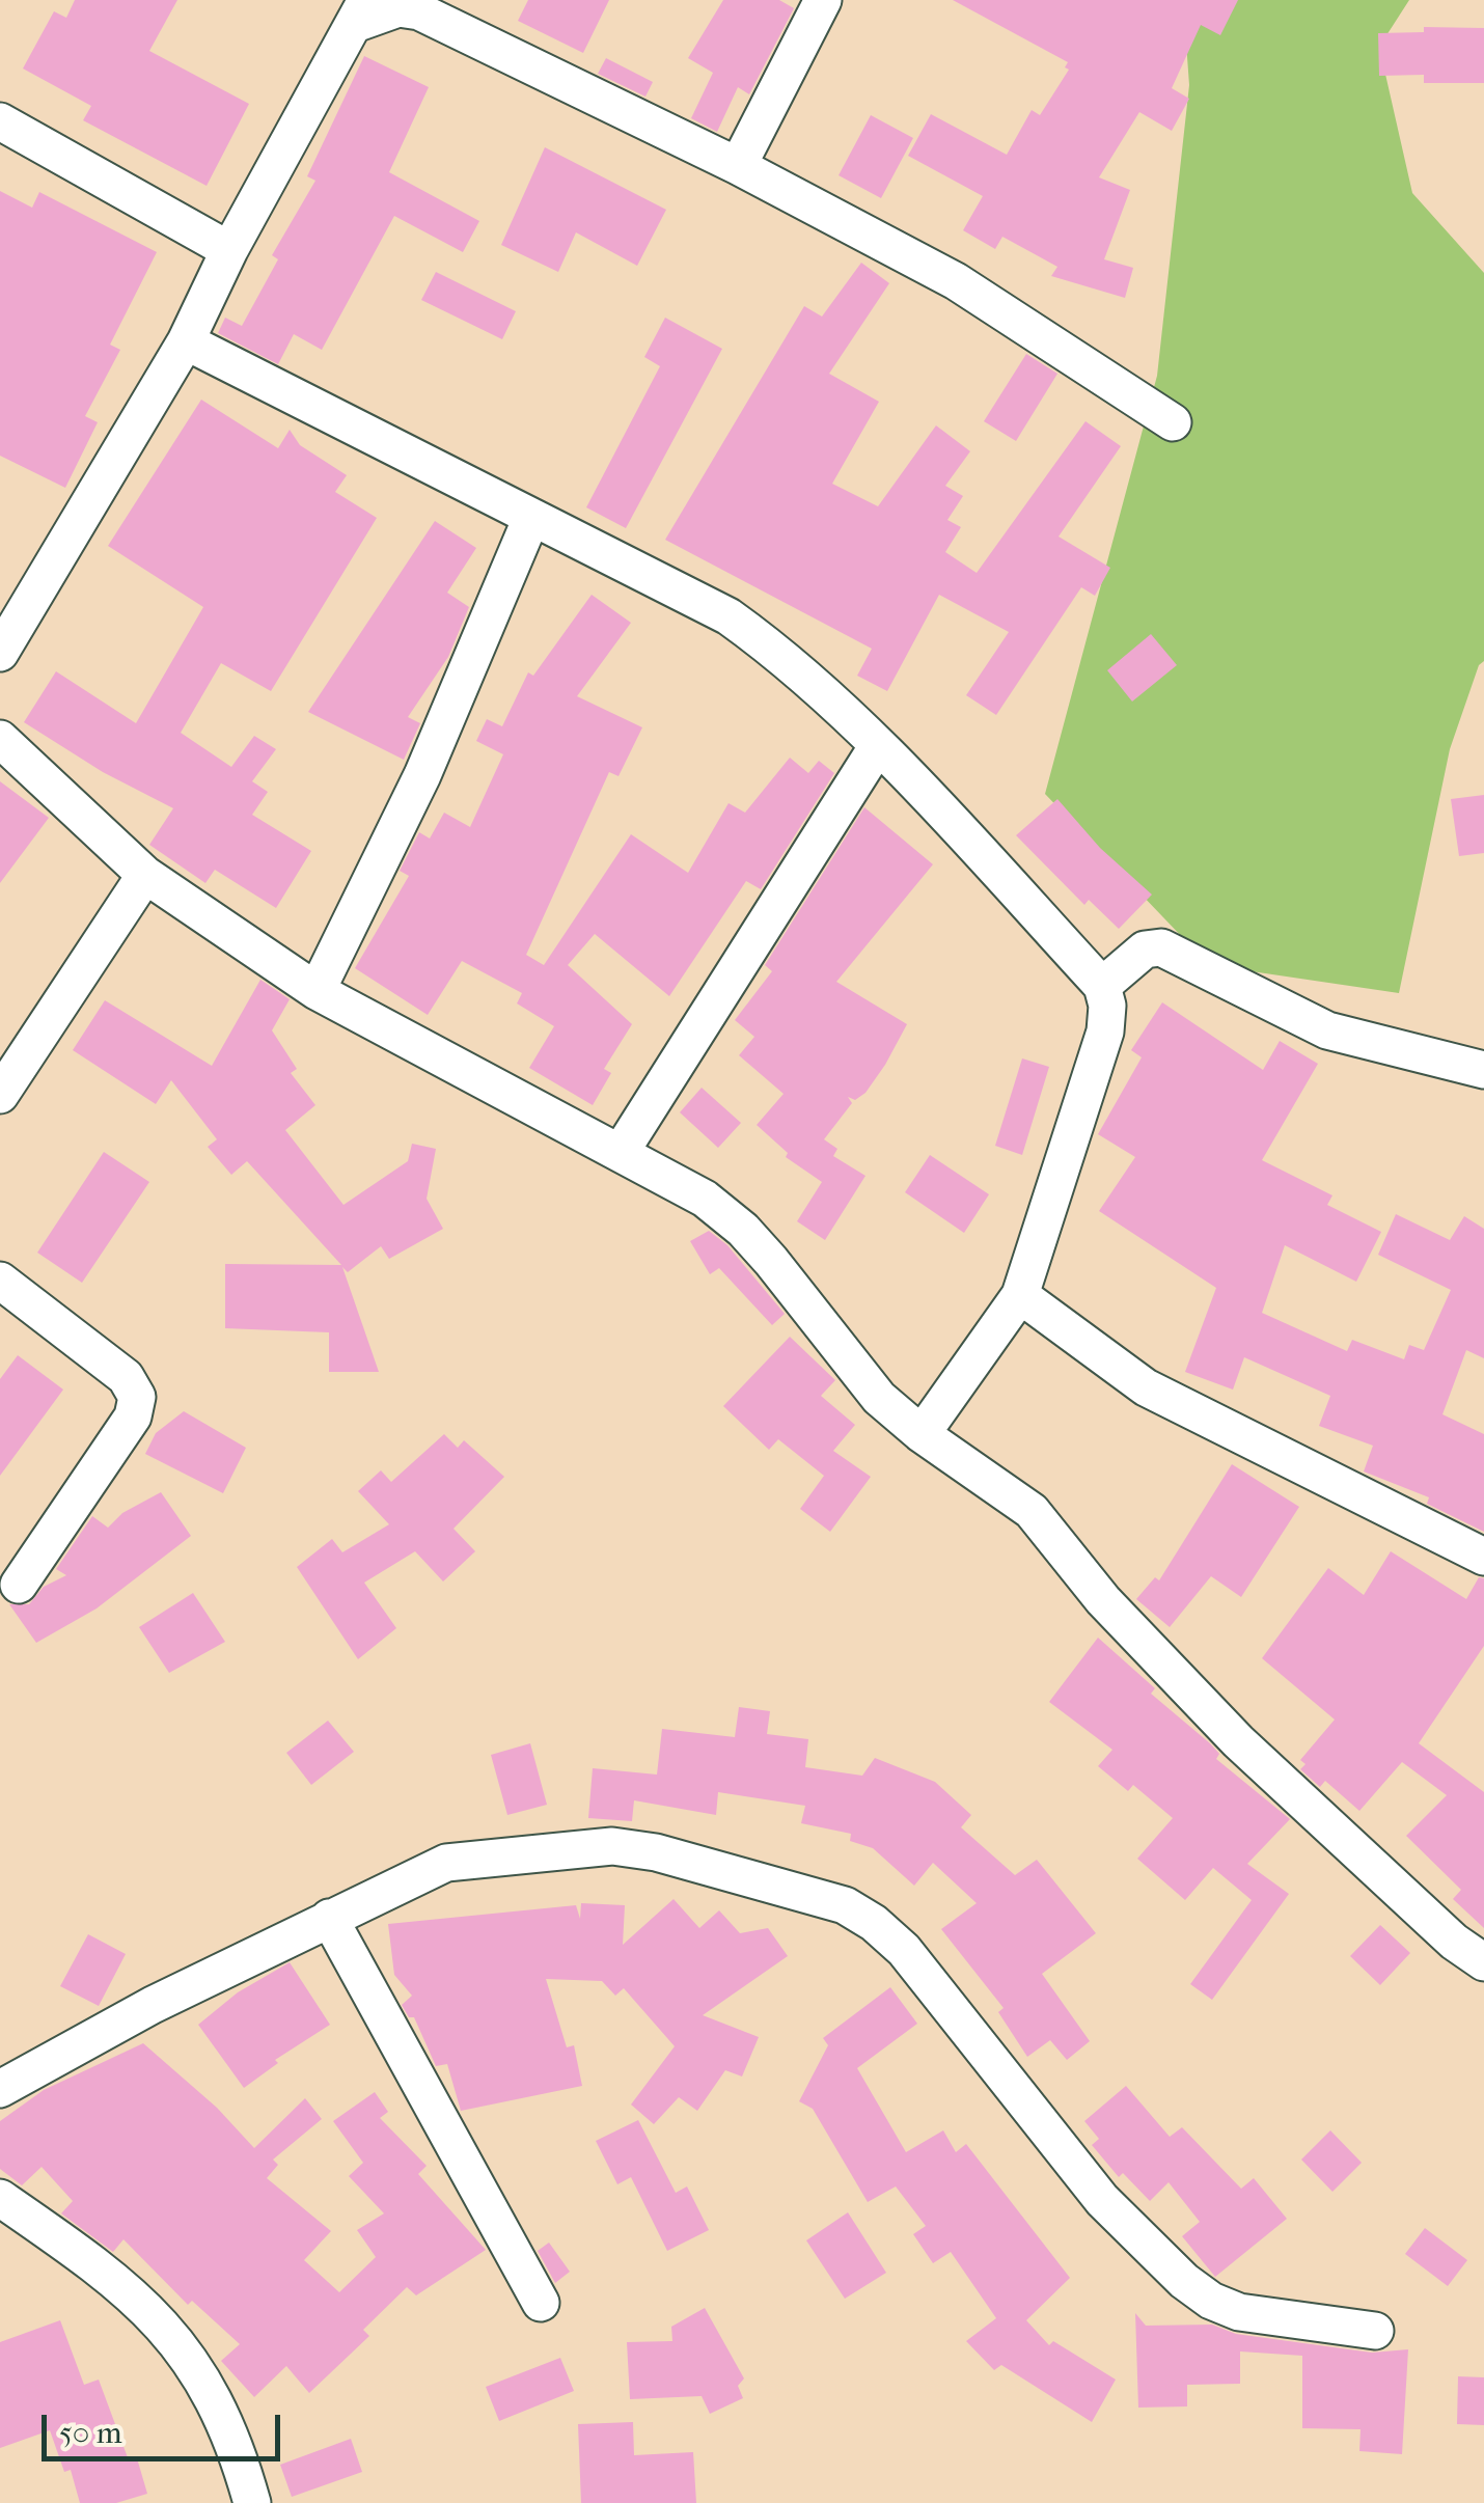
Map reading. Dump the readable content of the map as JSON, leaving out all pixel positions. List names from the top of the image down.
{
  "scale_bar": "50 m"
}
